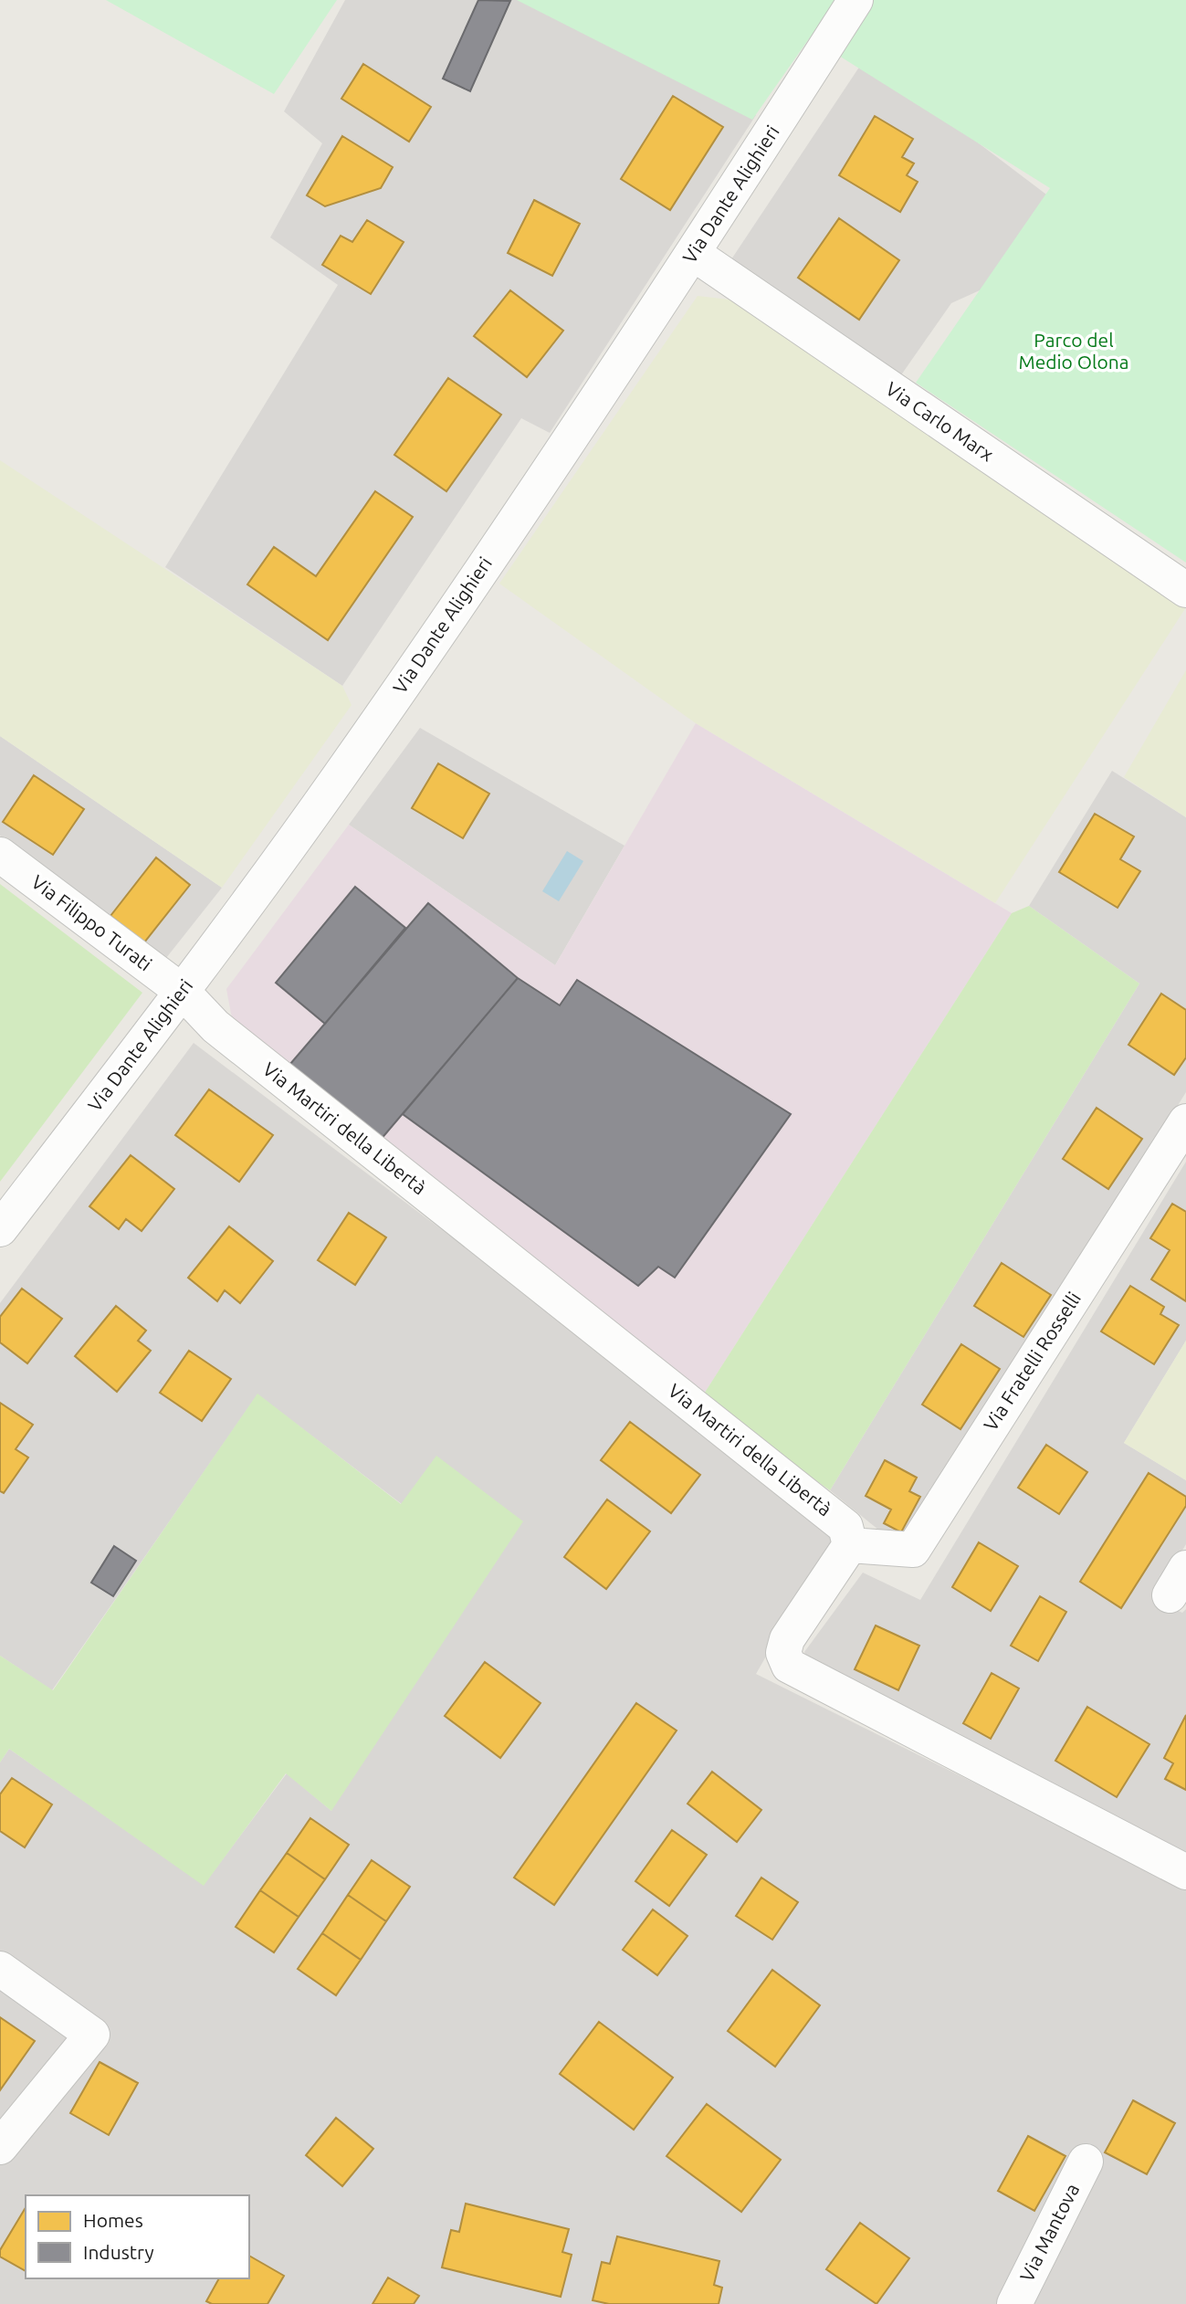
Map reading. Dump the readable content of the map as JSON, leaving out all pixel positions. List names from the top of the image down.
{
  "streets": {
    "street": [
      "Via Dante Alighieri",
      "Via Carlo Marx",
      "Via Filippo Turati",
      "Via Martiri della Libertà",
      "Via Fratelli Rosselli",
      "Via Mantova"
    ]
  },
  "crossings": [
    ["Via Dante Alighieri", "Via Carlo Marx"],
    ["Via Dante Alighieri", "Via Filippo Turati"],
    ["Via Dante Alighieri", "Via Martiri della Libertà"],
    ["Via Filippo Turati", "Via Martiri della Libertà"],
    ["Via Martiri della Libertà", "Via Fratelli Rosselli"]
  ],
  "parks": ["Parco del Medio Olona"],
  "legend": ["Homes", "Industry"]
}
